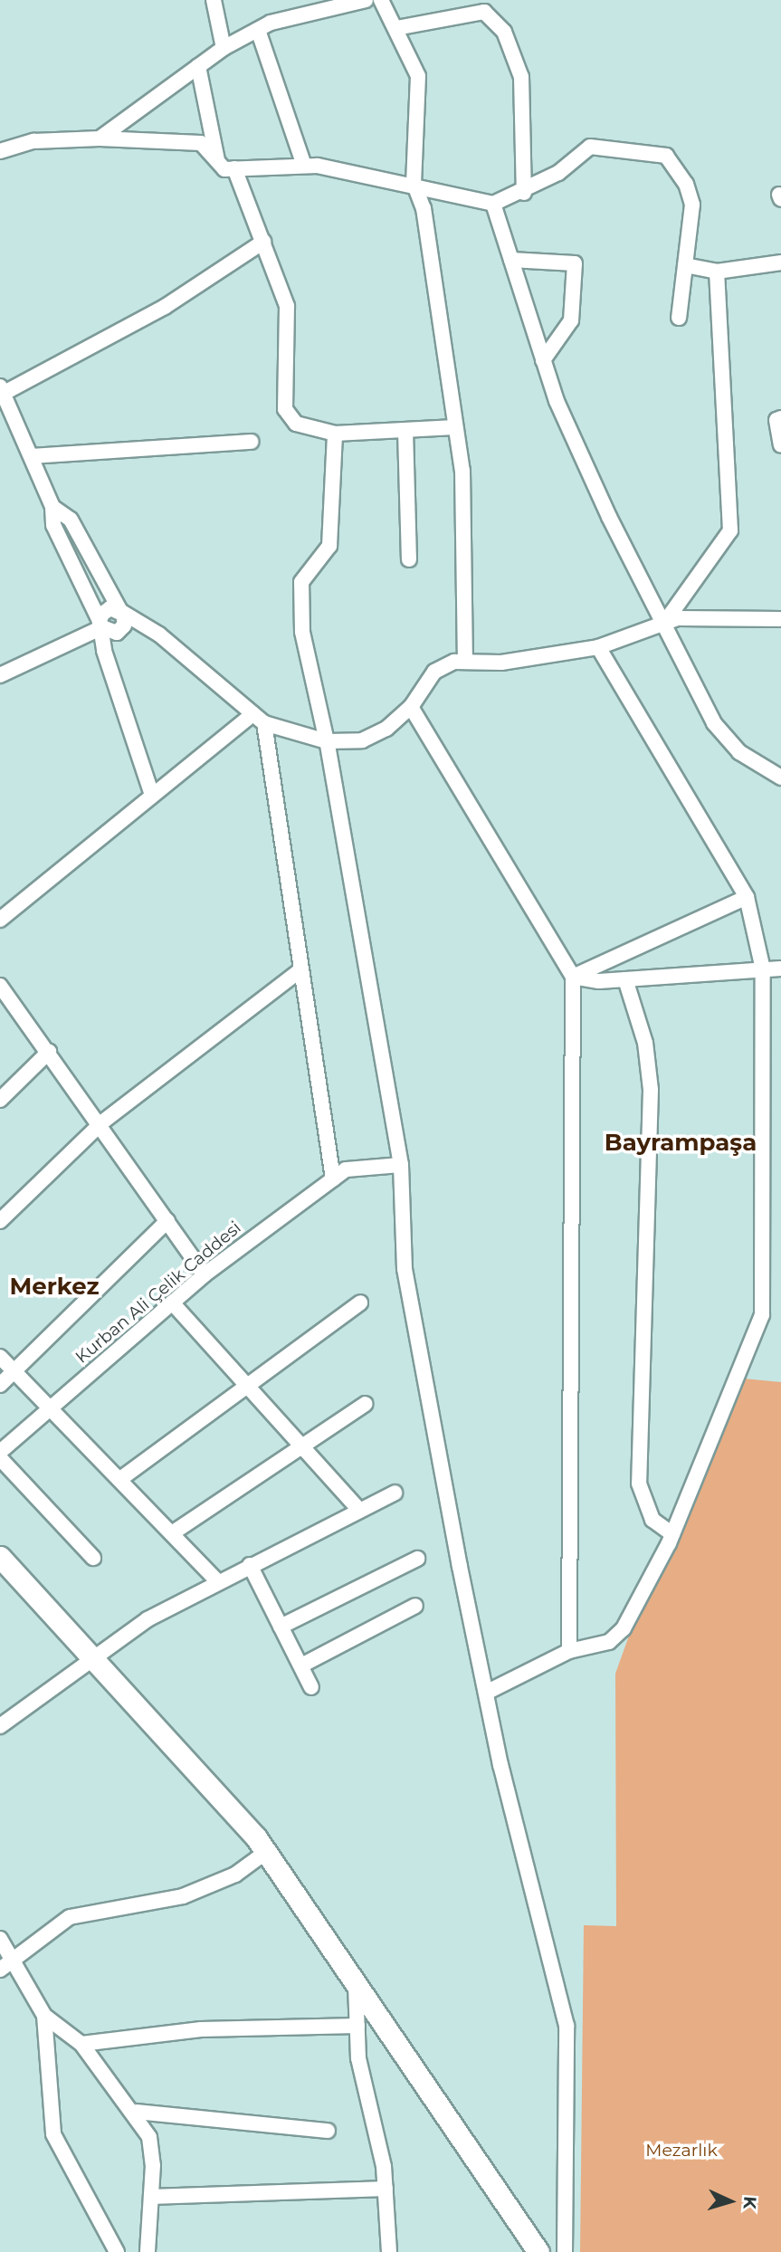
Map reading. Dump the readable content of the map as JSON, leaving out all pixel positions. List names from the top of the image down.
{
  "streets": {
    "street": ["Kurban Ali Çelik Caddesi"]
  },
  "districts": ["Bayrampaşa", "Merkez"],
  "parks": ["Mezarlık"],
  "north": "right"
}
